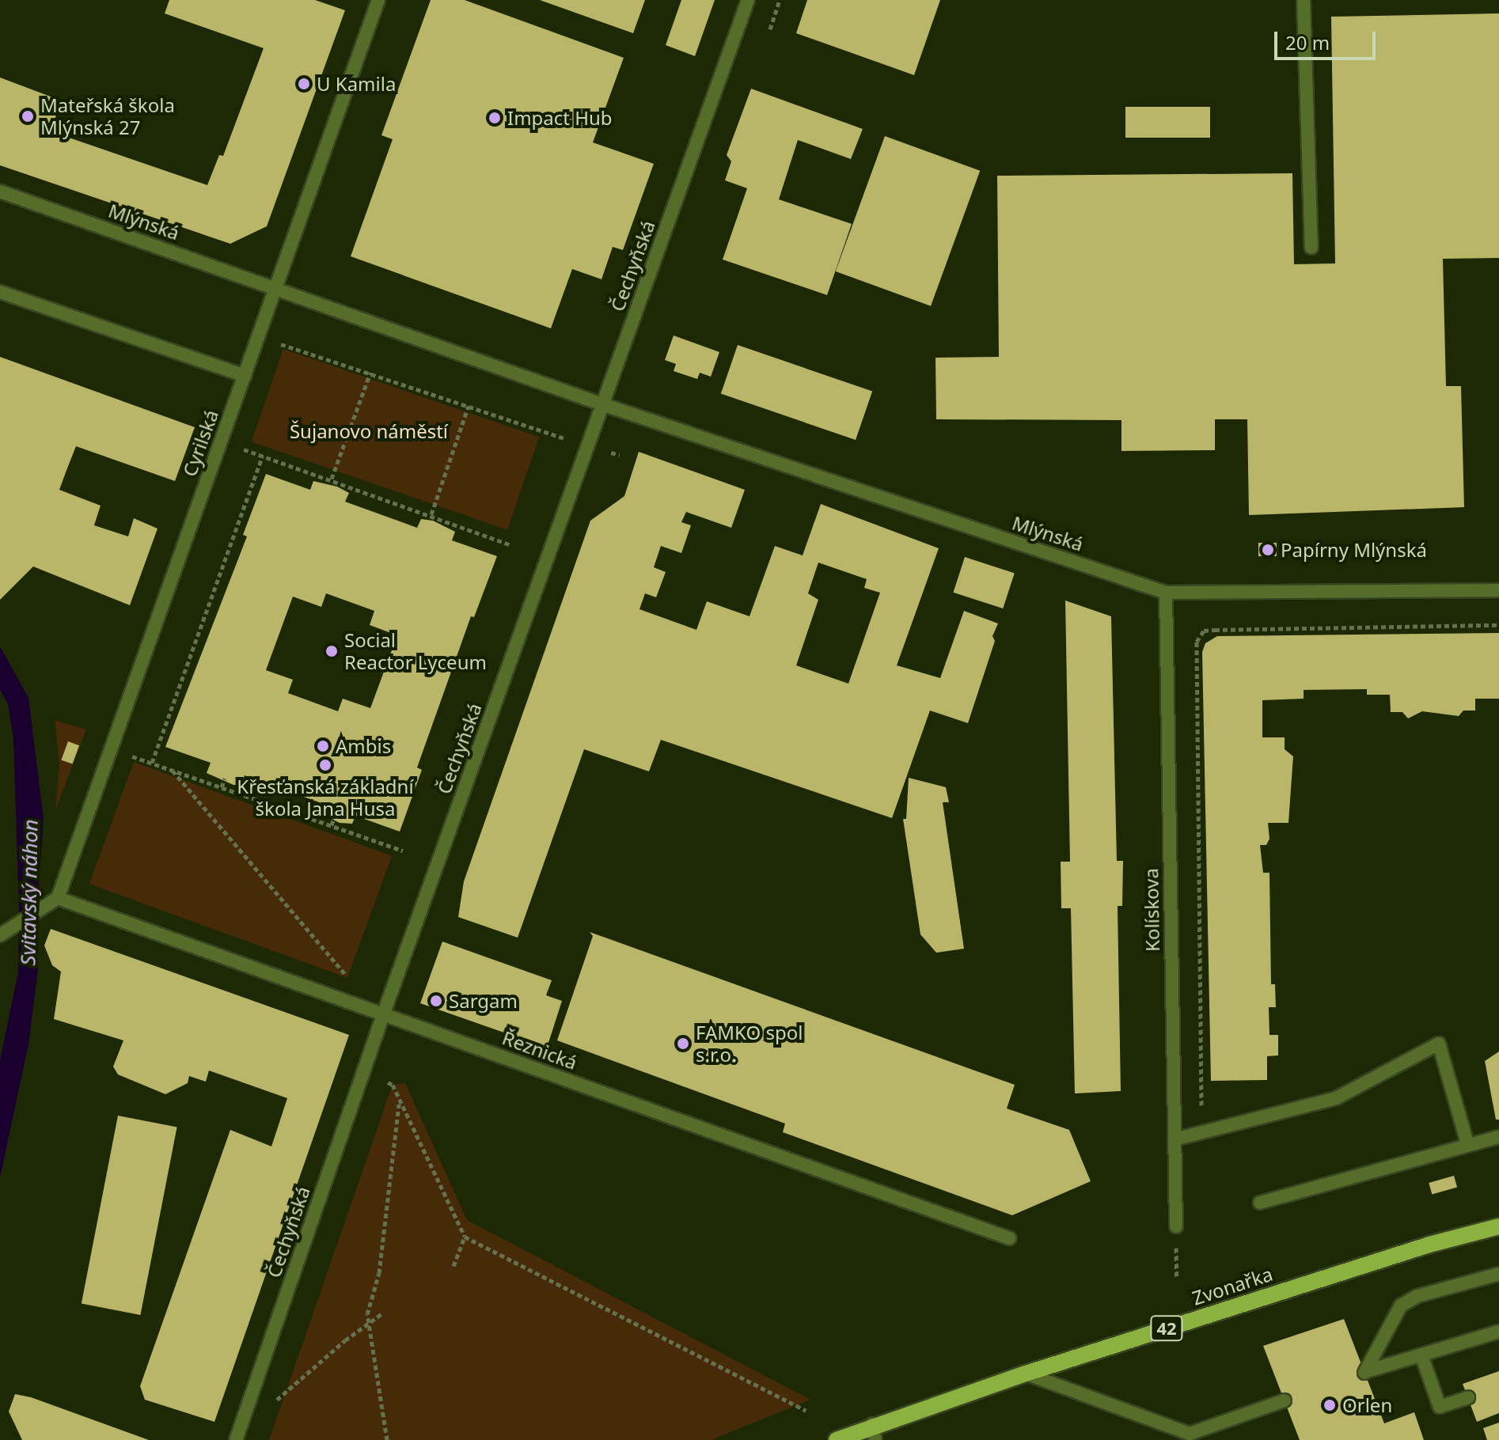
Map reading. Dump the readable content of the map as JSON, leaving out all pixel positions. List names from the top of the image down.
{
  "streets": {
    "main road": ["Zvonařka", "42"],
    "street": [
      "Mlýnská",
      "Čechyňská",
      "Cyrilská",
      "Kolískova",
      "Řeznická"
    ]
  },
  "crossings": [
    ["Mlýnská", "Čechyňská"],
    ["Mlýnská", "Cyrilská"],
    ["Mlýnská", "Kolískova"],
    ["Čechyňská", "Řeznická"],
    ["Cyrilská", "Řeznická"]
  ],
  "water": ["Svitavský náhon"],
  "parks": ["Šujanovo náměstí"],
  "places": [
    "U Kamila",
    "Mateřská škola Mlýnská 27",
    "Impact Hub",
    "Papírny Mlýnská",
    "Social Reactor Lyceum",
    "Ambis",
    "Křesťanská základní škola Jana Husa",
    "Sargam",
    "FAMKO spol s.r.o.",
    "Orlen"
  ],
  "scale_bar": "20 m"
}
